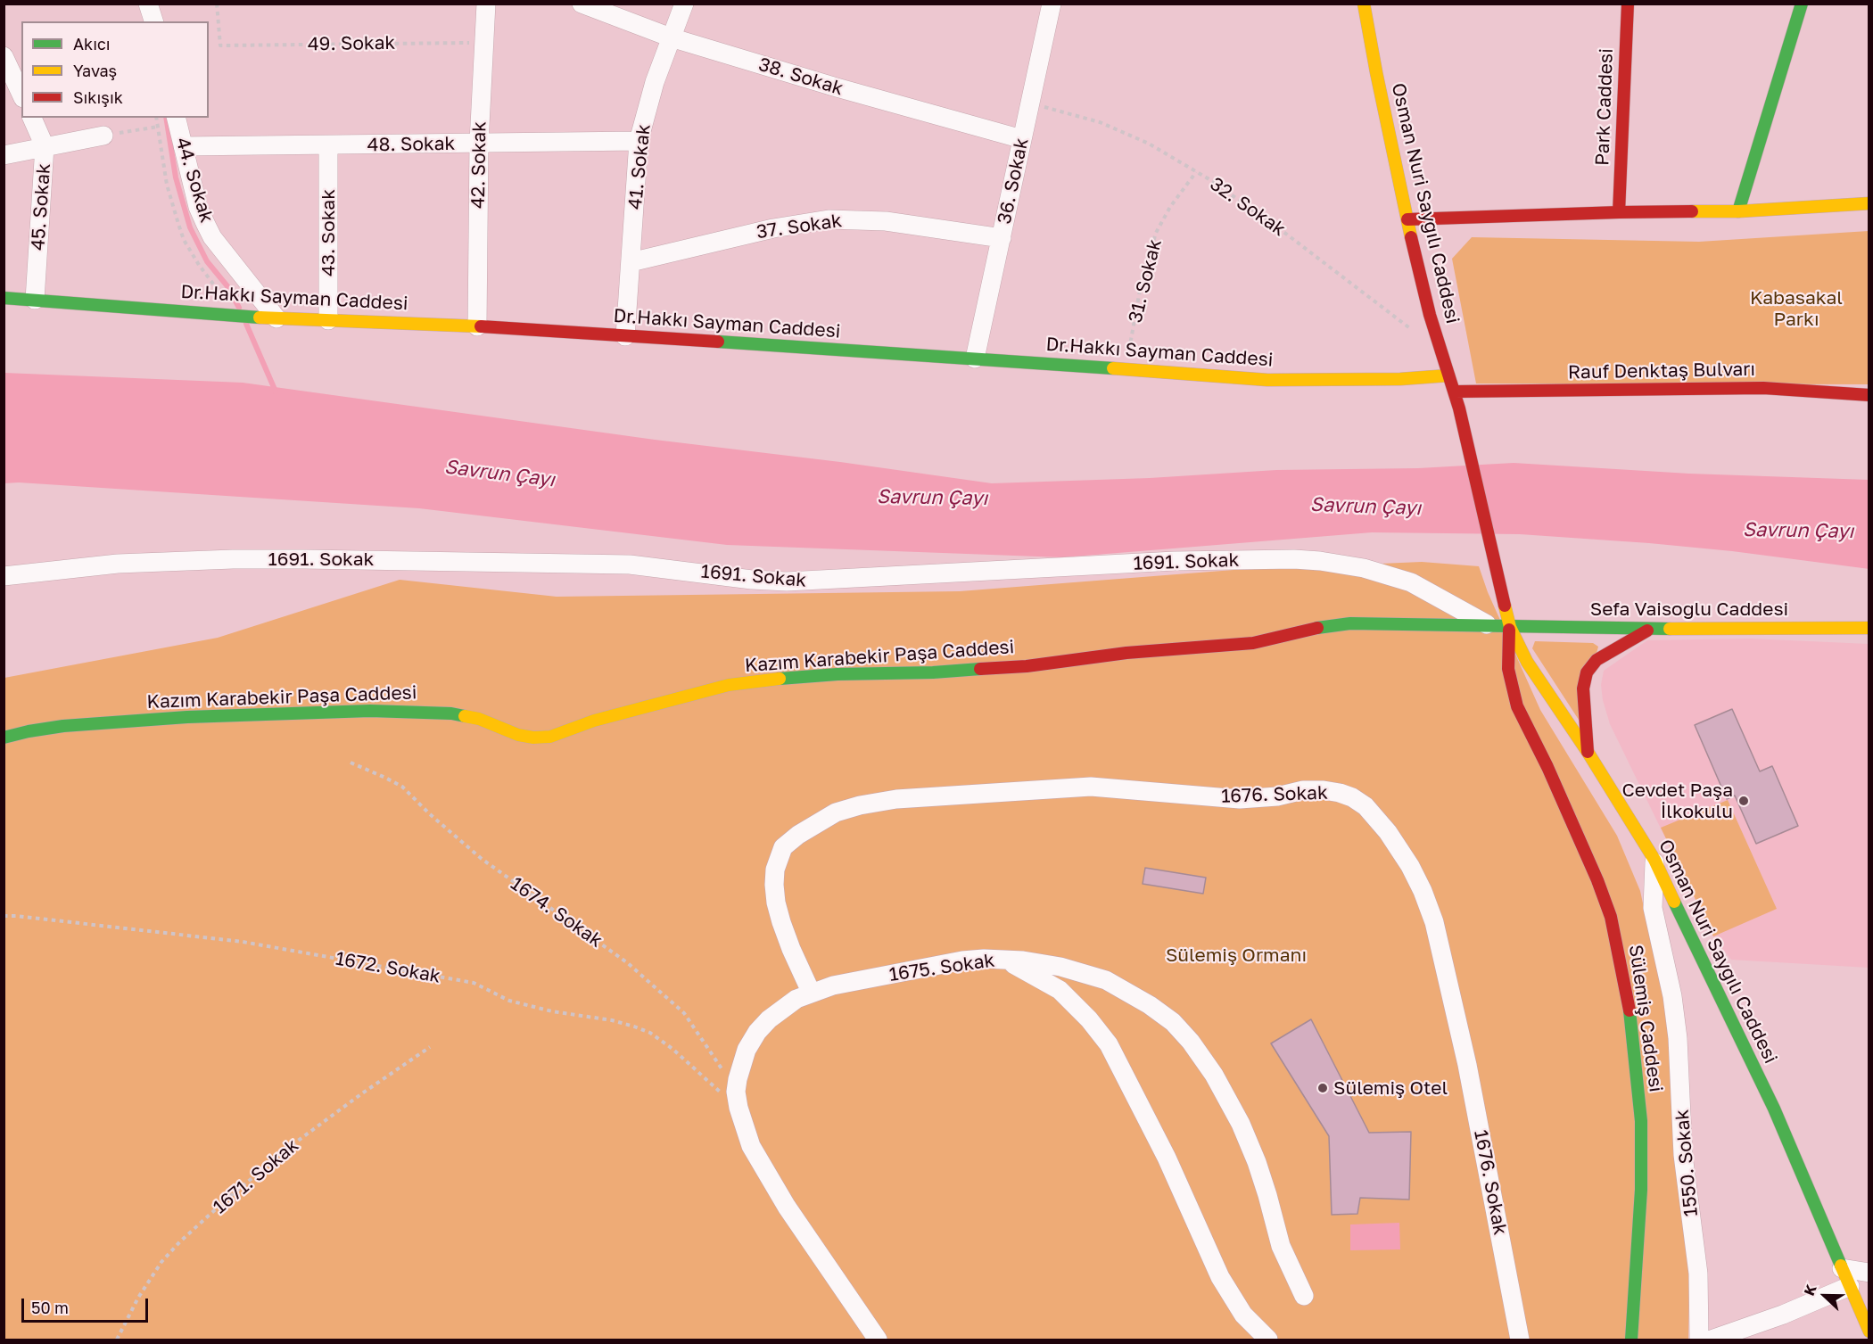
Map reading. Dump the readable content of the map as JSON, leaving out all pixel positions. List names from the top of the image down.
{
  "streets": {
    "street": [
      "38. Sokak",
      "Park Caddesi",
      "48. Sokak",
      "42. Sokak",
      "41. Sokak",
      "44. Sokak",
      "36. Sokak",
      "Osman Nuri Saygılı Caddesi",
      "45. Sokak",
      "37. Sokak",
      "43. Sokak",
      "Dr.Hakkı Sayman Caddesi",
      "Rauf Denktaş Bulvarı",
      "1691. Sokak",
      "Sefa Vaisoğlu Caddesi",
      "Kazım Karabekir Paşa Caddesi",
      "1676. Sokak",
      "1675. Sokak",
      "Sülemiş Caddesi",
      "1550. Sokak"
    ],
    "path": [
      "49. Sokak",
      "32. Sokak",
      "31. Sokak",
      "1674. Sokak",
      "1672. Sokak",
      "1671. Sokak"
    ]
  },
  "crossings": [
    ["49. Sokak", "42. Sokak"],
    ["38. Sokak", "41. Sokak"],
    ["38. Sokak", "36. Sokak"],
    ["48. Sokak", "42. Sokak"],
    ["48. Sokak", "41. Sokak"],
    ["48. Sokak", "44. Sokak"],
    ["48. Sokak", "43. Sokak"],
    ["42. Sokak", "Dr.Hakkı Sayman Caddesi"],
    ["41. Sokak", "37. Sokak"],
    ["41. Sokak", "Dr.Hakkı Sayman Caddesi"],
    ["44. Sokak", "Dr.Hakkı Sayman Caddesi"],
    ["36. Sokak", "32. Sokak"],
    ["36. Sokak", "37. Sokak"],
    ["36. Sokak", "Dr.Hakkı Sayman Caddesi"],
    ["Osman Nuri Saygılı Caddesi", "Dr.Hakkı Sayman Caddesi"],
    ["Osman Nuri Saygılı Caddesi", "Rauf Denktaş Bulvarı"],
    ["Osman Nuri Saygılı Caddesi", "Sefa Vaisoğlu Caddesi"],
    ["Osman Nuri Saygılı Caddesi", "Kazım Karabekir Paşa Caddesi"],
    ["Osman Nuri Saygılı Caddesi", "Sülemiş Caddesi"],
    ["Osman Nuri Saygılı Caddesi", "1550. Sokak"],
    ["45. Sokak", "Dr.Hakkı Sayman Caddesi"],
    ["32. Sokak", "31. Sokak"],
    ["43. Sokak", "Dr.Hakkı Sayman Caddesi"],
    ["31. Sokak", "Dr.Hakkı Sayman Caddesi"],
    ["1691. Sokak", "Kazım Karabekir Paşa Caddesi"],
    ["Sefa Vaisoğlu Caddesi", "Kazım Karabekir Paşa Caddesi"],
    ["Sefa Vaisoğlu Caddesi", "Sülemiş Caddesi"],
    ["Kazım Karabekir Paşa Caddesi", "Sülemiş Caddesi"],
    ["1676. Sokak", "1675. Sokak"],
    ["1674. Sokak", "1672. Sokak"],
    ["1674. Sokak", "1675. Sokak"],
    ["1672. Sokak", "1675. Sokak"]
  ],
  "water": ["Savrun Çayı"],
  "parks": ["Kabasakal Parkı", "Sülemiş Ormanı"],
  "places": ["Cevdet Paşa İlkokulu", "Sülemiş Otel"],
  "legend": ["Akıcı", "Yavaş", "Sıkışık"],
  "scale_bar": "50 m",
  "north": "left"
}
